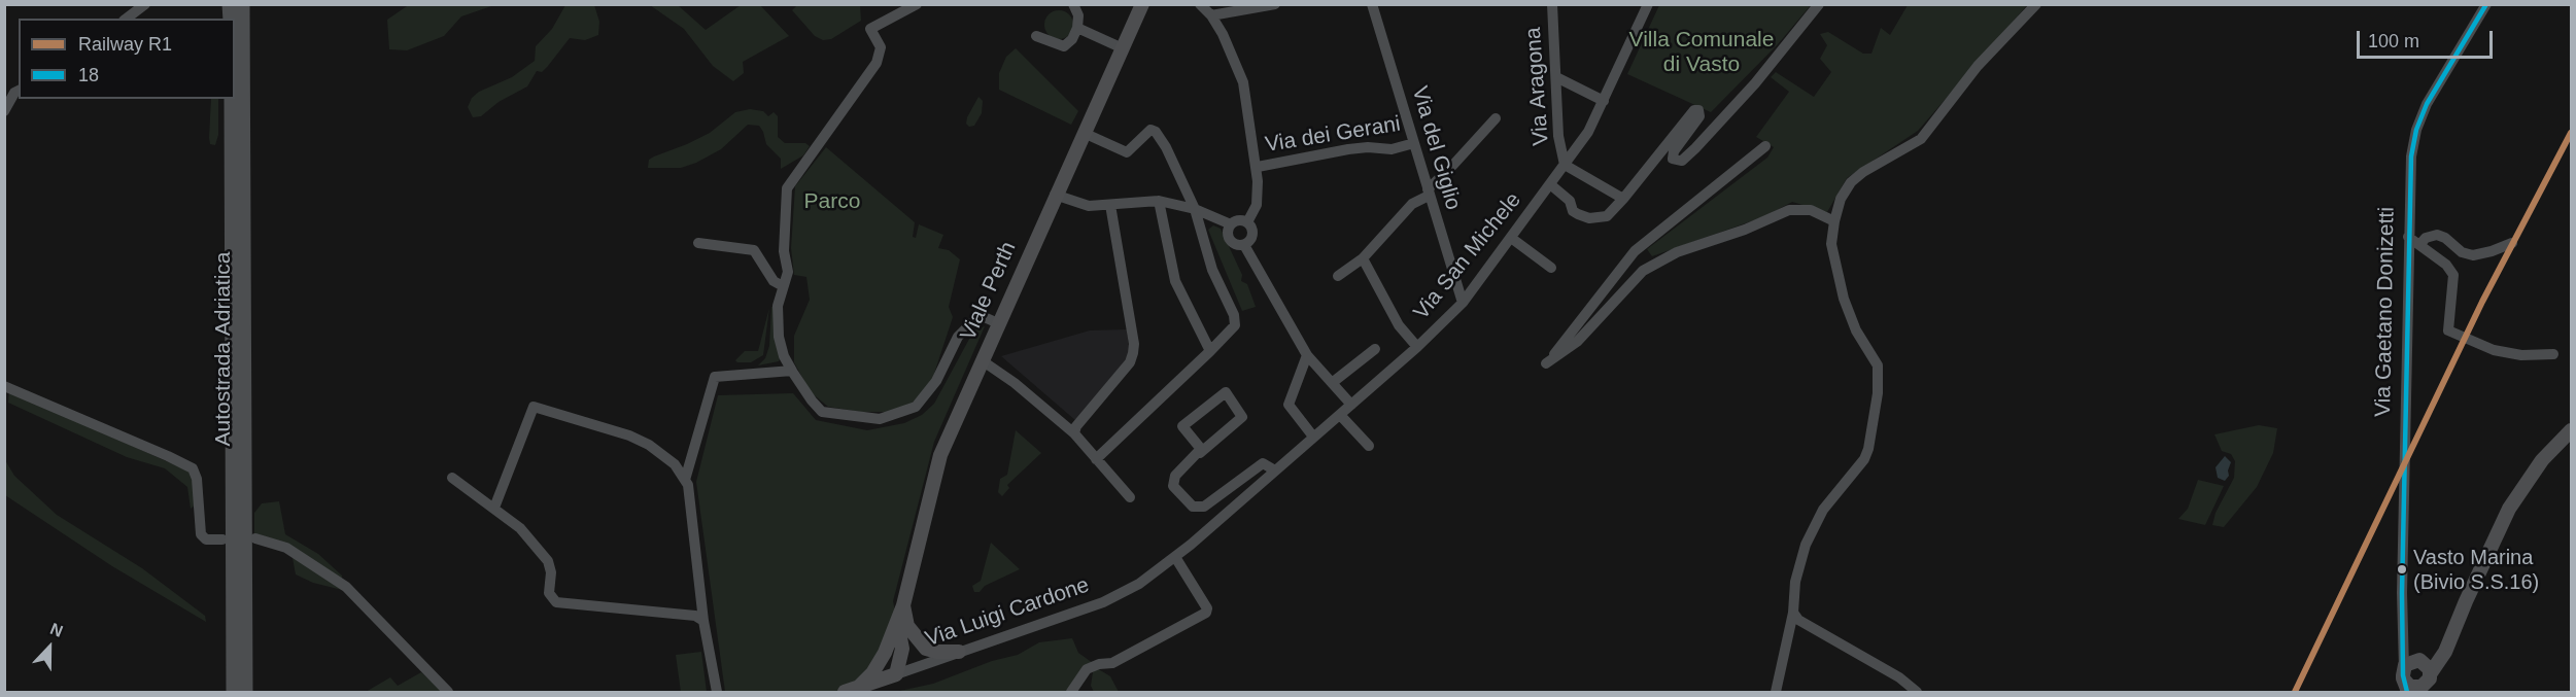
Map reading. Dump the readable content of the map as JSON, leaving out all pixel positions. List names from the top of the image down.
{
  "streets": {
    "highway": ["Autostrada Adriatica"],
    "main road": ["Viale Perth", "Via Gaetano Donizetti", "Via Luigi Cardone"],
    "street": [
      "Via Aragona",
      "Via dei Gerani",
      "Via del Giglio",
      "Via San Michele"
    ]
  },
  "crossings": [
    ["Via Aragona", "Via San Michele"],
    ["Via dei Gerani", "Via del Giglio"],
    ["Via del Giglio", "Via San Michele"],
    ["Via San Michele", "Via Luigi Cardone"],
    ["Viale Perth", "Via Luigi Cardone"]
  ],
  "parks": ["Villa Comunale di Vasto", "Parco"],
  "places": ["Vasto Marina (Bivio S.S.16)"],
  "lines": ["transit line 18", "rail line R1"],
  "legend": ["Railway R1", "18"],
  "scale_bar": "100 m",
  "north": "top"
}
